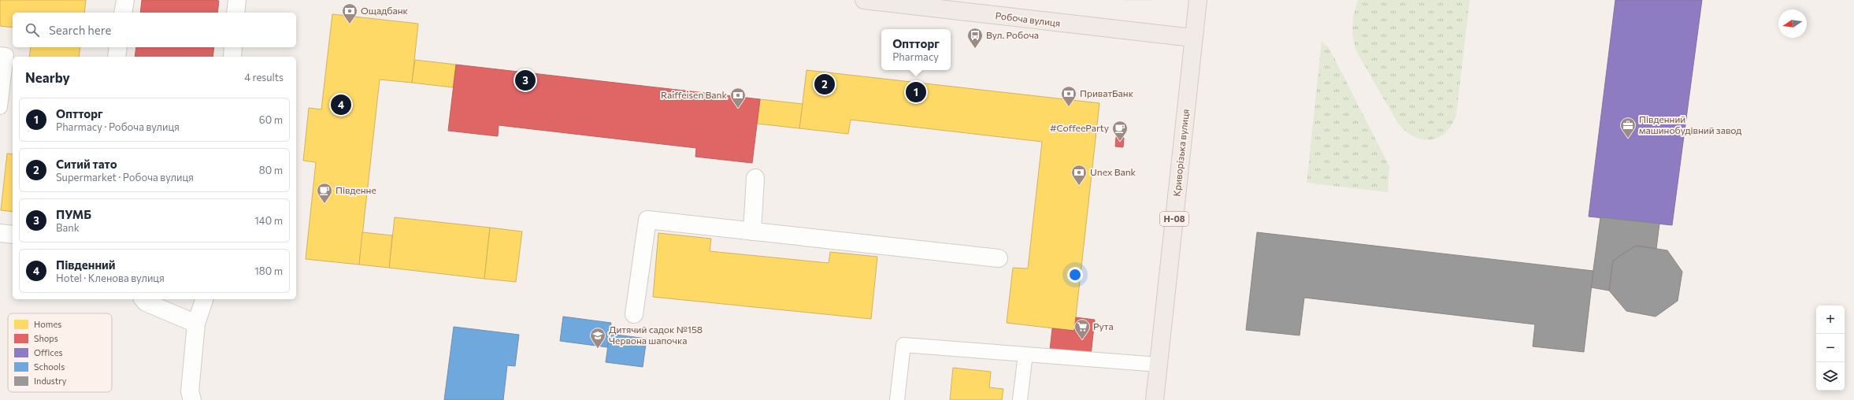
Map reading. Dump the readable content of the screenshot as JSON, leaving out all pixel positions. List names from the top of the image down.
{
  "streets": {
    "main road": ["Робоча вулиця", "Криворізька вулиця", "Н-08"]
  },
  "crossings": [
    ["Робоча вулиця", "Криворізька вулиця"]
  ],
  "places": {
    "bank": [
      "Ощадбанк",
      "ПриватБанк",
      "Raiffeisen Bank",
      "Unex Bank"
    ],
    "bus stop": ["Вул. Робоча"],
    "office": ["Південний машинобудівний завод"],
    "cafe": ["#CoffeeParty", "Південне"],
    "supermarket": ["Рута"],
    "school or university": ["Дитячий садок №158 Червона шапочка"]
  },
  "legend": [
    "Homes",
    "Shops",
    "Offices",
    "Schools",
    "Industry"
  ],
  "north": "left",
  "page": {
    "search": "Search here",
    "popup": ["Оптторг", "Pharmacy"],
    "heading": ["Nearby", "4 results"],
    "pins": [
      "3",
      "2",
      "1",
      "4"
    ],
    "list": [
      {
        "mark": "1",
        "name": "Оптторг",
        "note": "Pharmacy · Робоча вулиця",
        "value": "60 m"
      },
      {
        "mark": "2",
        "name": "Ситий тато",
        "note": "Supermarket · Робоча вулиця",
        "value": "80 m"
      },
      {
        "mark": "3",
        "name": "ПУМБ",
        "note": "Bank",
        "value": "140 m"
      },
      {
        "mark": "4",
        "name": "Південний",
        "note": "Hotel · Кленова вулиця",
        "value": "180 m"
      }
    ],
    "map_buttons": ["+", "−"]
  }
}
